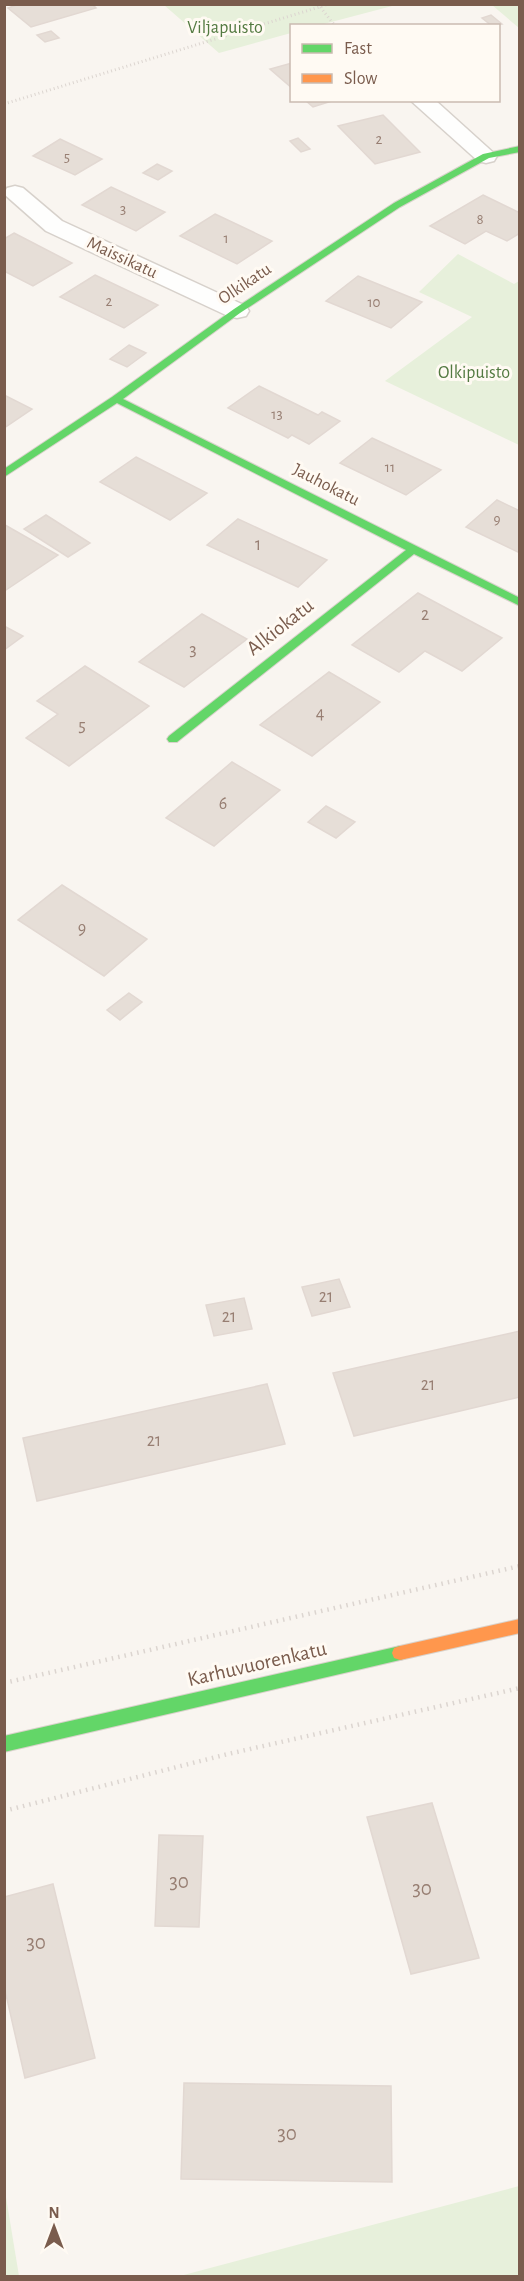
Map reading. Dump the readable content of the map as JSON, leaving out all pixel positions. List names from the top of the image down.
{
  "streets": {
    "street": [
      "Maissikatu",
      "Olkikatu",
      "Jauhokatu",
      "Alkiokatu",
      "Karhuvuorenkatu"
    ]
  },
  "crossings": [
    ["Maissikatu", "Olkikatu"],
    ["Olkikatu", "Jauhokatu"],
    ["Jauhokatu", "Alkiokatu"]
  ],
  "parks": ["Viljapuisto", "Olkipuisto"],
  "house_numbers": [
    "2",
    "5",
    "3",
    "8",
    "1",
    "2",
    "10",
    "13",
    "11",
    "9",
    "1",
    "2",
    "3",
    "4",
    "5",
    "6",
    "9",
    "21",
    "21",
    "21",
    "21",
    "30",
    "30",
    "30",
    "30"
  ],
  "legend": ["Fast", "Slow"],
  "north": "top"
}
